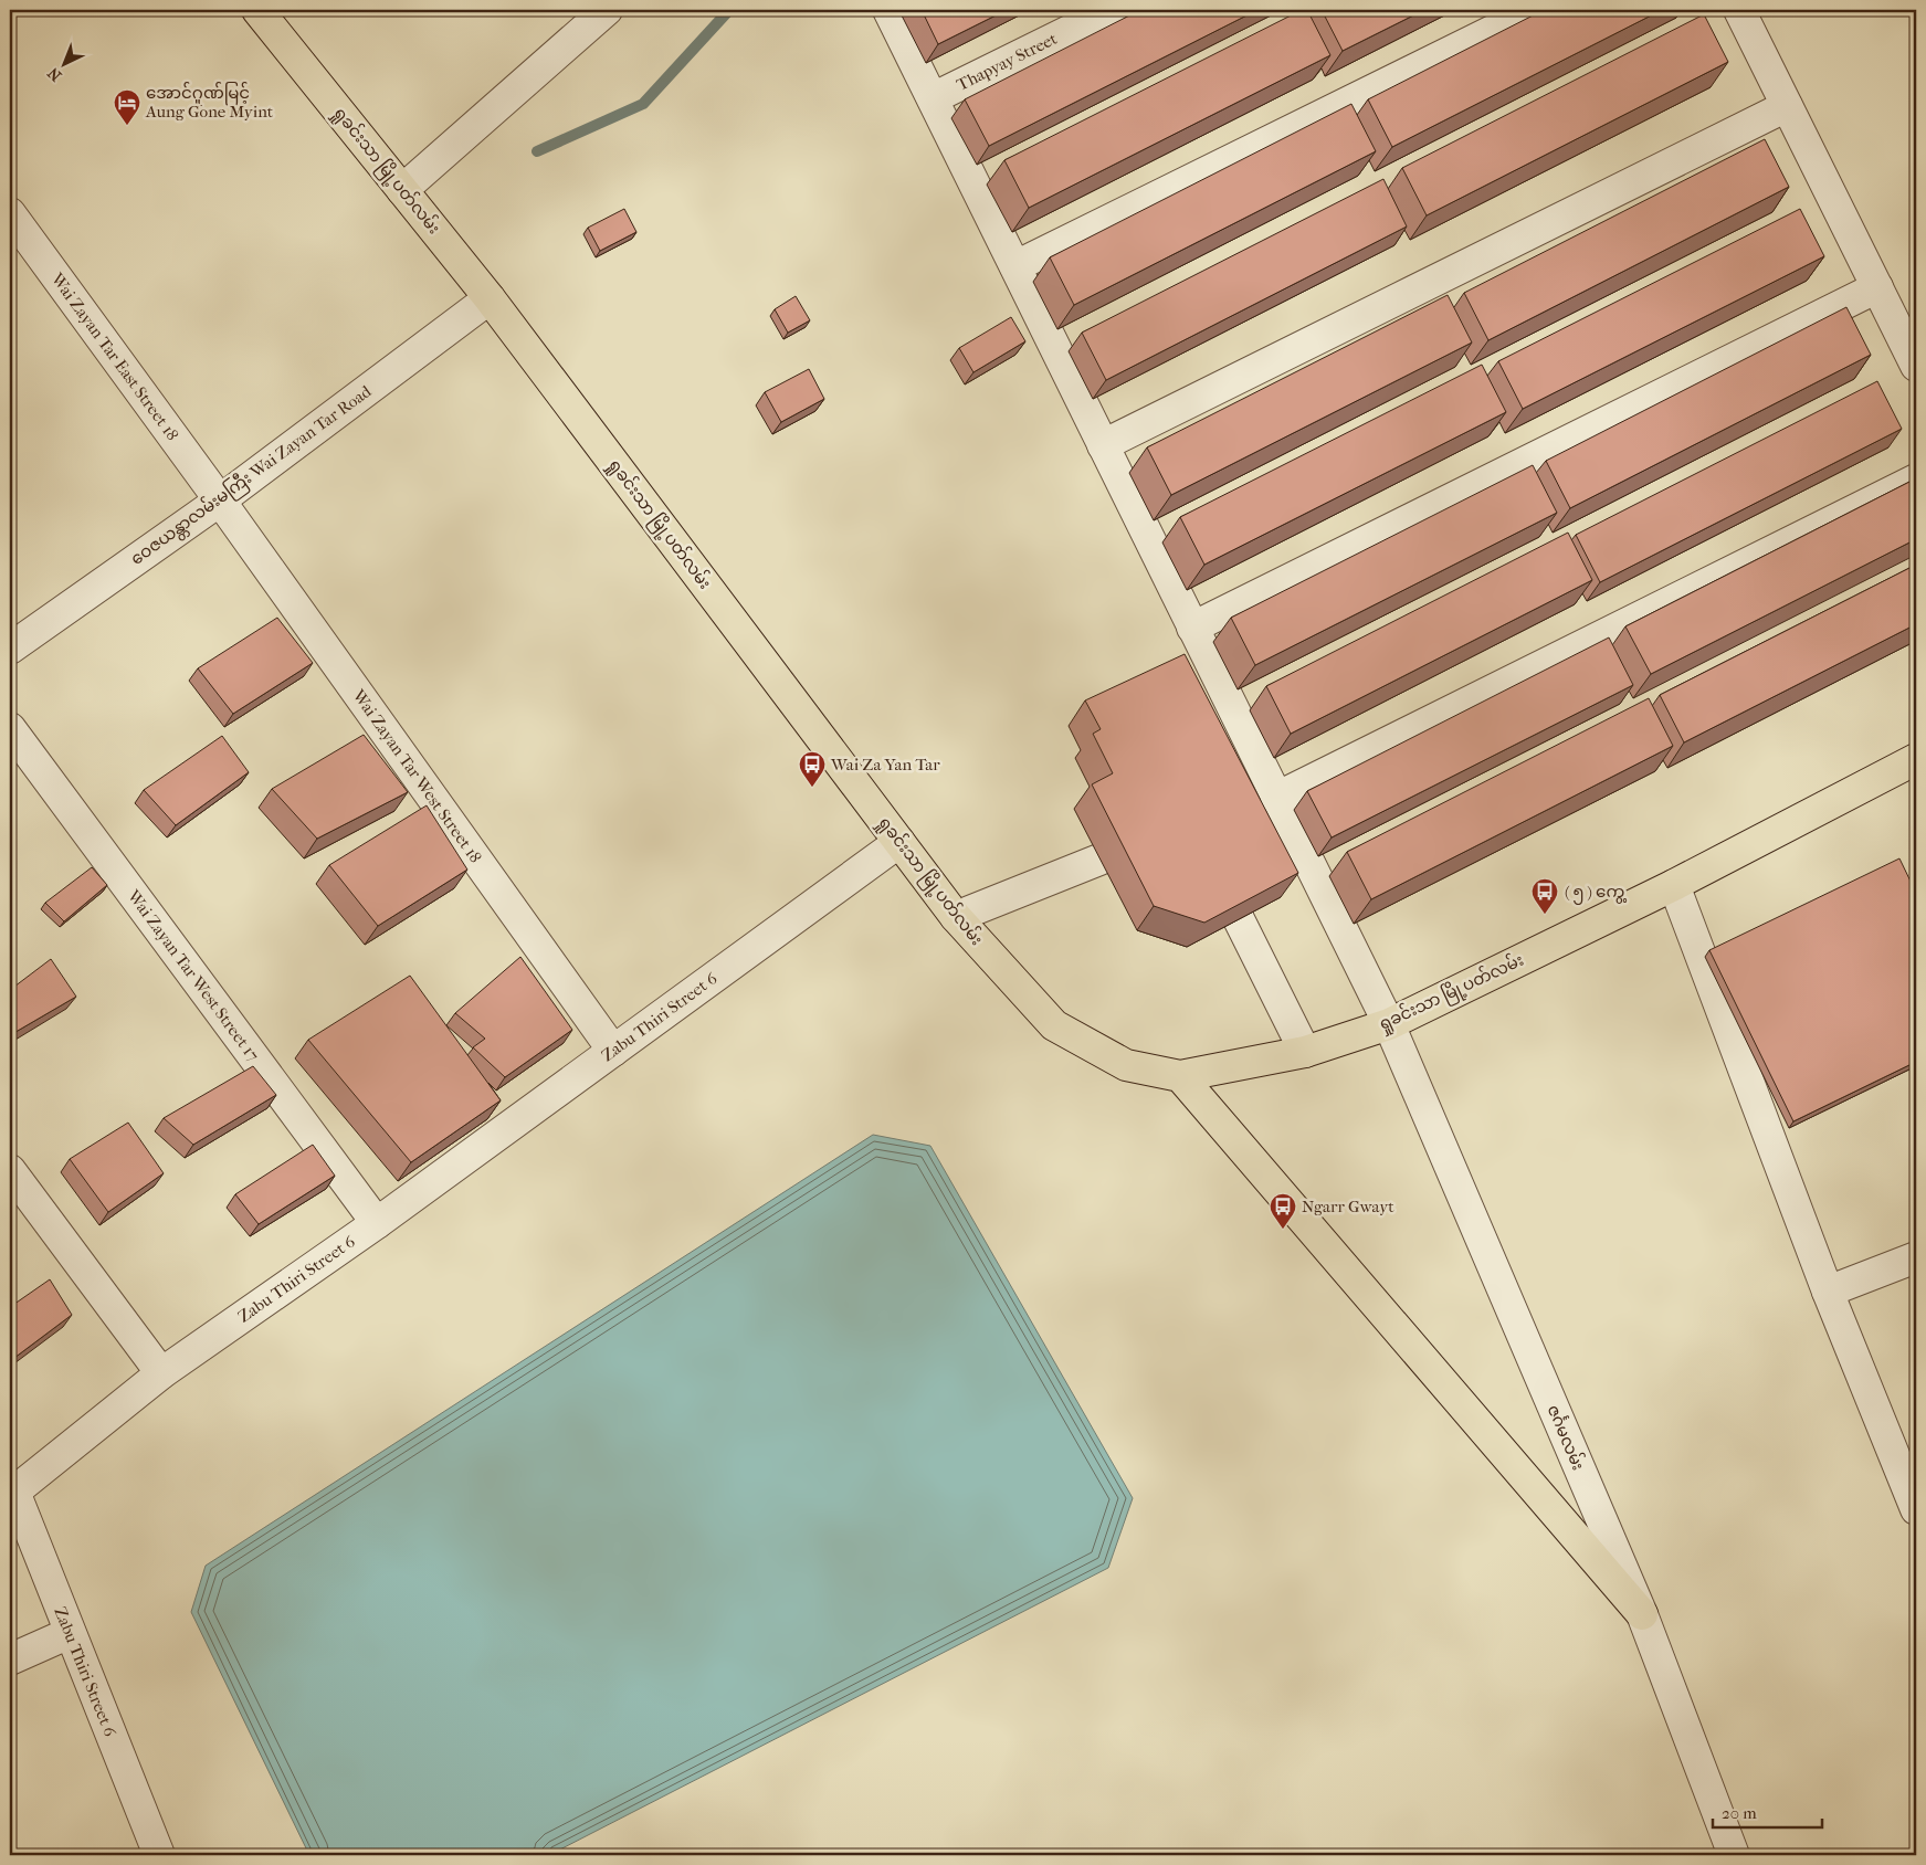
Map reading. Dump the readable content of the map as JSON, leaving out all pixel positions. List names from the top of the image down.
{
  "streets": {
    "main road": ["ရှုခင်းသာ မြို့ပတ်လမ်း"],
    "street": [
      "Thapyay Street",
      "Wai Zayan Tar East Street 18",
      "ဝေဇယန္တာလမ်းမကြီး Wai Zayan Tar Road",
      "Wai Zayan Tar West Street 18",
      "Wai Zayan Tar West Street 17",
      "Zabu Thiri Street 6",
      "ဇင်္ဂမလမ်း"
    ]
  },
  "crossings": [
    ["Thapyay Street", "ဇင်္ဂမလမ်း"],
    ["ရှုခင်းသာ မြို့ပတ်လမ်း", "ဝေဇယန္တာလမ်းမကြီး Wai Zayan Tar Road"],
    ["ရှုခင်းသာ မြို့ပတ်လမ်း", "Zabu Thiri Street 6"],
    ["ရှုခင်းသာ မြို့ပတ်လမ်း", "ဇင်္ဂမလမ်း"],
    ["Wai Zayan Tar East Street 18", "ဝေဇယန္တာလမ်းမကြီး Wai Zayan Tar Road"],
    ["Wai Zayan Tar East Street 18", "Wai Zayan Tar West Street 18"],
    ["ဝေဇယန္တာလမ်းမကြီး Wai Zayan Tar Road", "Wai Zayan Tar West Street 18"],
    ["Wai Zayan Tar West Street 18", "Zabu Thiri Street 6"],
    ["Wai Zayan Tar West Street 17", "Zabu Thiri Street 6"]
  ],
  "places": {
    "hotel": ["အောင်ဂူဏ်မြင့် Aung Gone Myint"],
    "bus stop": ["Wai Za Yan Tar", "( ၅ ) ကွေ့", "Ngarr Gwayt"]
  },
  "scale_bar": "20 m",
  "north": "bottom left"
}
